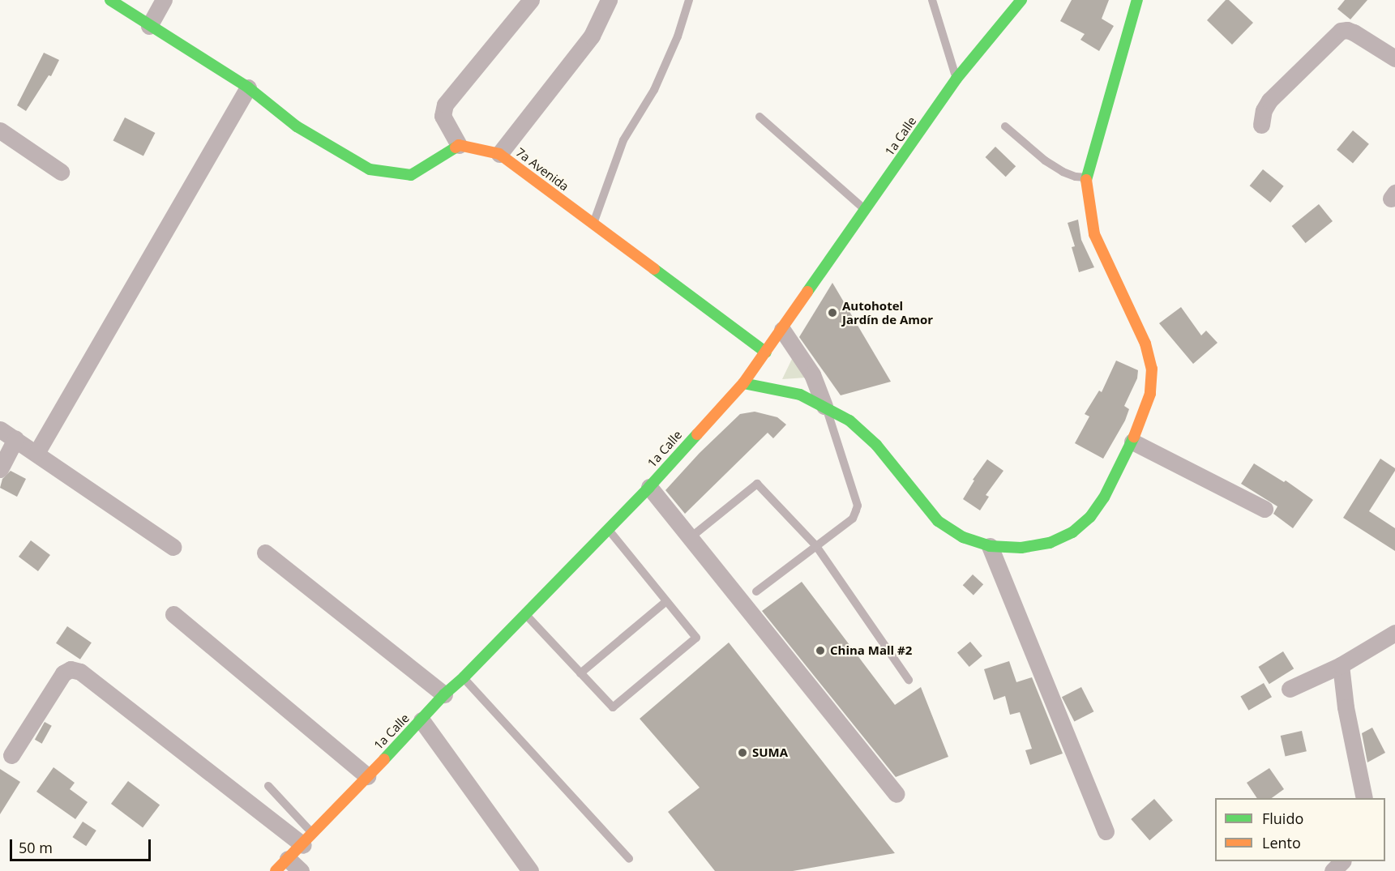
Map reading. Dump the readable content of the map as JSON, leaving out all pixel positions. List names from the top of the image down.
{
  "streets": {
    "street": ["1a Calle", "7a Avenida"]
  },
  "crossings": [
    ["1a Calle", "7a Avenida"]
  ],
  "places": ["Autohotel Jardín de Amor", "China Mall #2", "SUMA"],
  "legend": ["Fluido", "Lento"],
  "scale_bar": "50 m"
}
